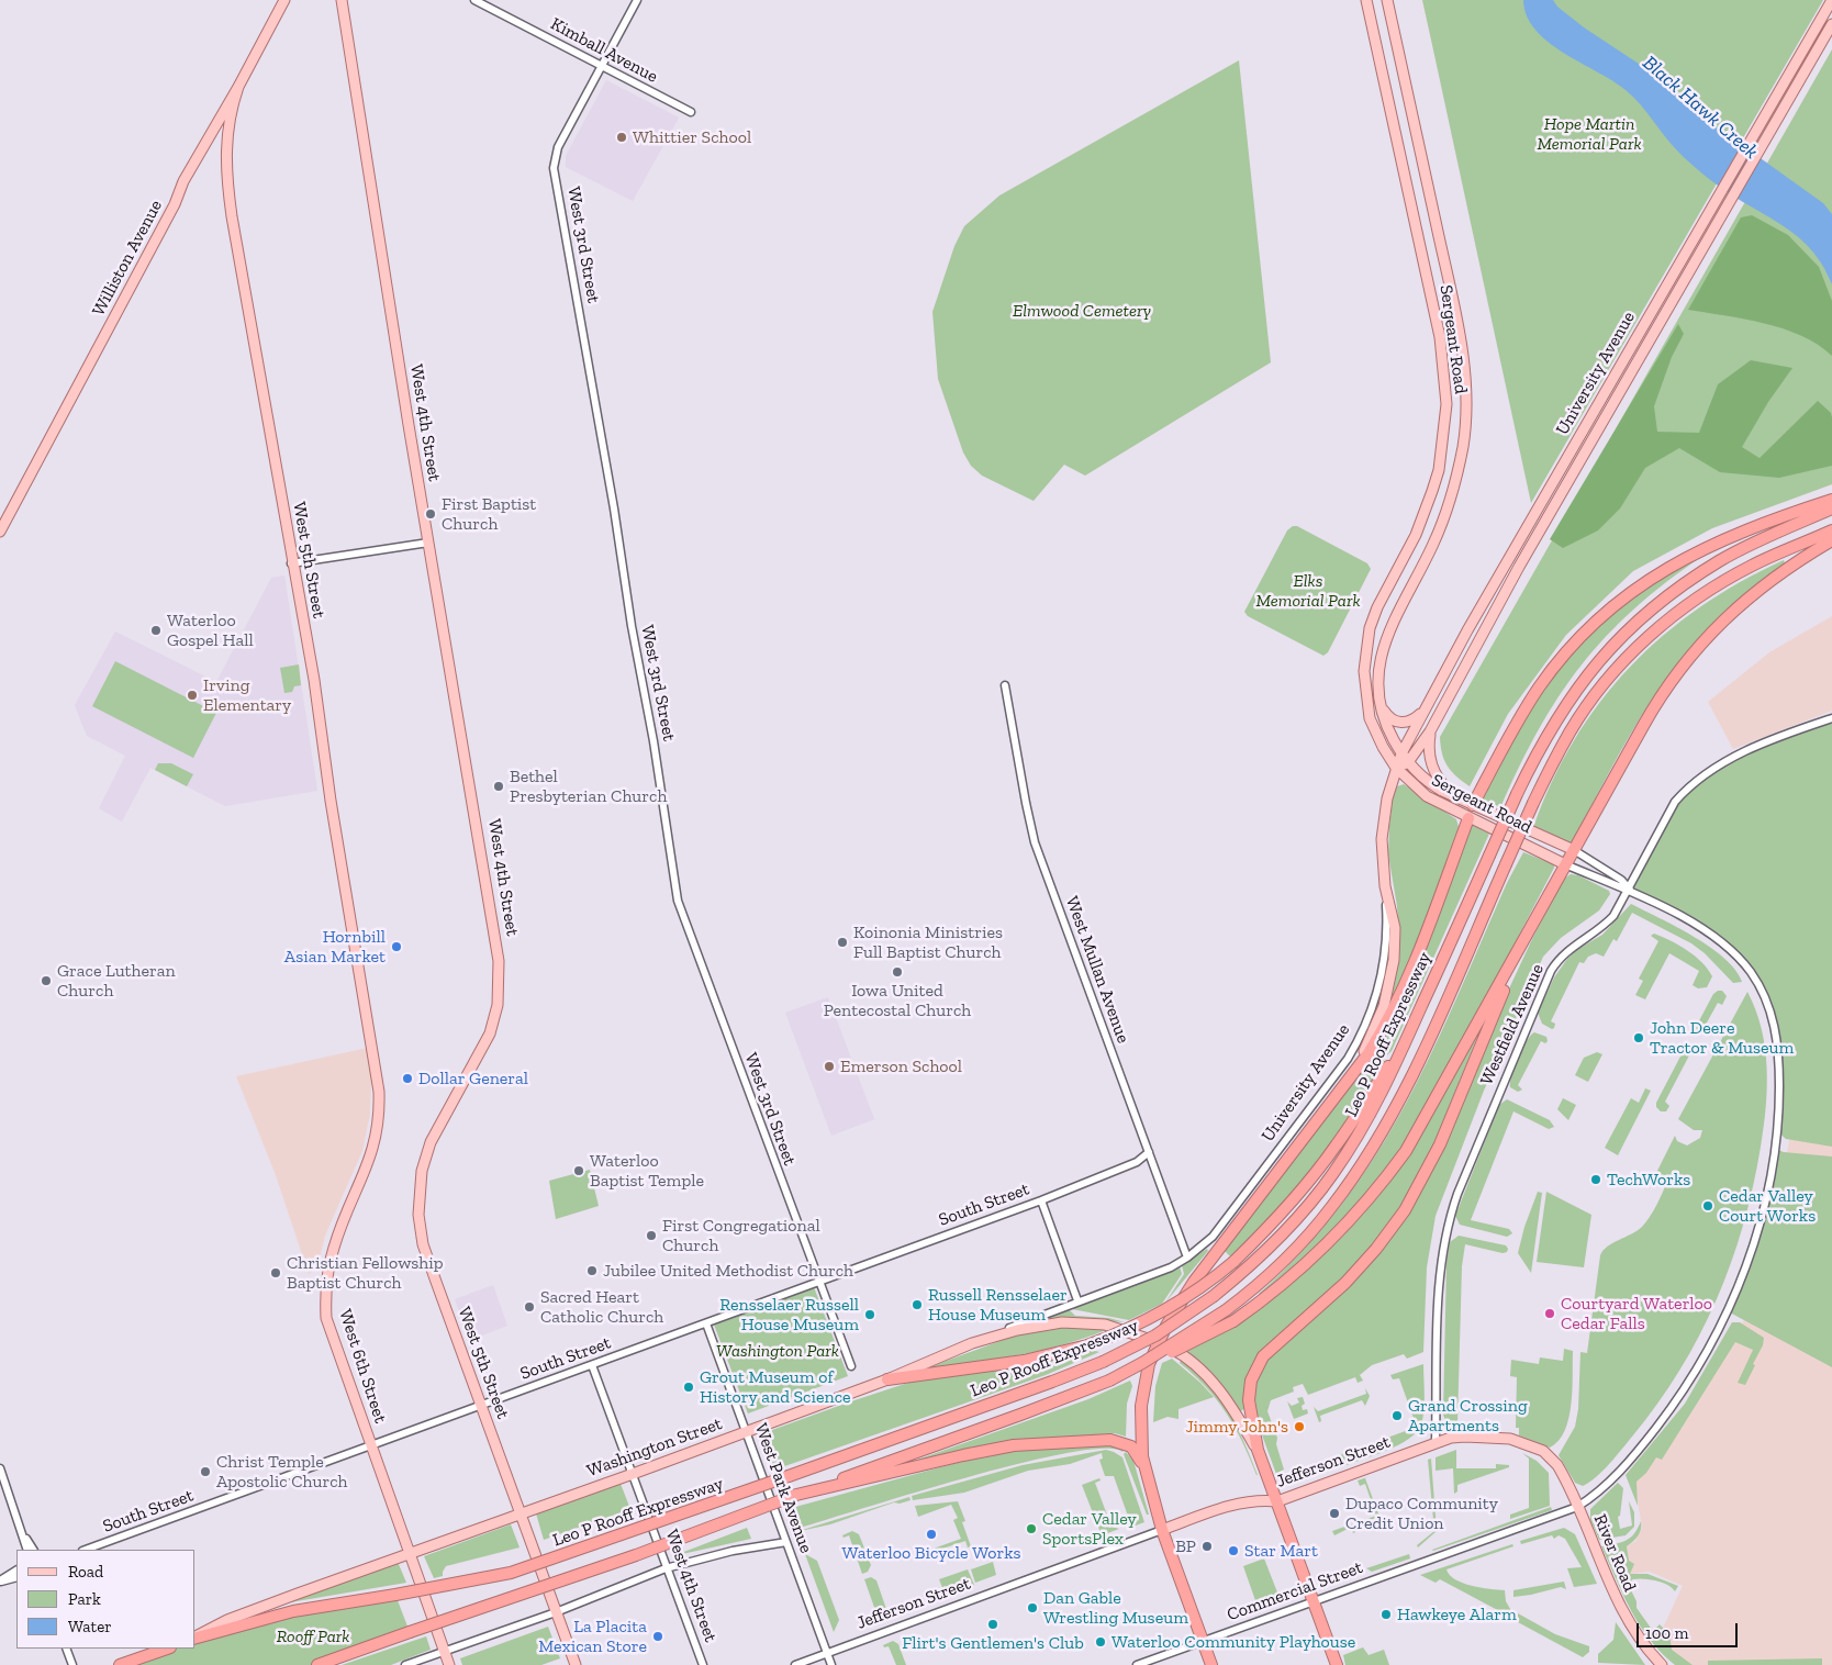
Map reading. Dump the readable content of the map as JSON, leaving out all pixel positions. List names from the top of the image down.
{
  "streets": {
    "highway": ["Leo P Rooff Expressway"],
    "main road": [
      "Williston Avenue",
      "Sergeant Road",
      "University Avenue",
      "West 4th Street",
      "West 5th Street",
      "West 6th Street",
      "Washington Street",
      "Jefferson Street",
      "River Road"
    ],
    "street": [
      "Kimball Avenue",
      "West 3rd Street",
      "West Mullan Avenue",
      "Westfield Avenue",
      "South Street",
      "West Park Avenue",
      "Commercial Street"
    ]
  },
  "crossings": [
    ["Kimball Avenue", "West 3rd Street"],
    ["West 3rd Street", "South Street"],
    ["Williston Avenue", "West 5th Street"],
    ["Sergeant Road", "University Avenue"],
    ["University Avenue", "West Mullan Avenue"],
    ["University Avenue", "Washington Street"],
    ["West 4th Street", "West 5th Street"],
    ["West 4th Street", "South Street"],
    ["West 4th Street", "Washington Street"],
    ["West 5th Street", "South Street"],
    ["West 5th Street", "West 6th Street"],
    ["West 5th Street", "Washington Street"],
    ["West Mullan Avenue", "South Street"],
    ["West Mullan Avenue", "Washington Street"],
    ["Westfield Avenue", "Jefferson Street"],
    ["South Street", "West 6th Street"],
    ["South Street", "West Park Avenue"],
    ["West 6th Street", "Washington Street"],
    ["Washington Street", "West Park Avenue"],
    ["Jefferson Street", "West Park Avenue"],
    ["Jefferson Street", "River Road"],
    ["Jefferson Street", "Commercial Street"],
    ["River Road", "Commercial Street"]
  ],
  "water": ["Black Hawk Creek"],
  "parks": [
    "Hope Martin Memorial Park",
    "Elmwood Cemetery",
    "Elks Memorial Park",
    "Washington Park",
    "Rooff Park"
  ],
  "places": [
    "Whittier School",
    "First Baptist Church",
    "Waterloo Gospel Hall",
    "Irving Elementary",
    "Bethel Presbyterian Church",
    "Koinonia Ministries Full Baptist Church",
    "Hornbill Asian Market",
    "Iowa United Pentecostal Church",
    "Grace Lutheran Church",
    "John Deere Tractor & Museum",
    "Emerson School",
    "Dollar General",
    "Waterloo Baptist Temple",
    "TechWorks",
    "Cedar Valley Court Works",
    "First Congregational Church",
    "Jubilee United Methodist Church",
    "Christian Fellowship Baptist Church",
    "Russell Rensselaer House Museum",
    "Sacred Heart Catholic Church",
    "Courtyard Waterloo Cedar Falls",
    "Rensselaer Russell House Museum",
    "Grout Museum of History and Science",
    "Grand Crossing Apartments",
    "Jimmy John's",
    "Christ Temple Apostolic Church",
    "Dupaco Community Credit Union",
    "Cedar Valley SportsPlex",
    "Waterloo Bicycle Works",
    "BP",
    "Star Mart",
    "Dan Gable Wrestling Museum",
    "Hawkeye Alarm",
    "Flirt's Gentlemen's Club",
    "La Placita Mexican Store",
    "Waterloo Community Playhouse"
  ],
  "legend": ["Road", "Park", "Water"],
  "scale_bar": "100 m"
}
